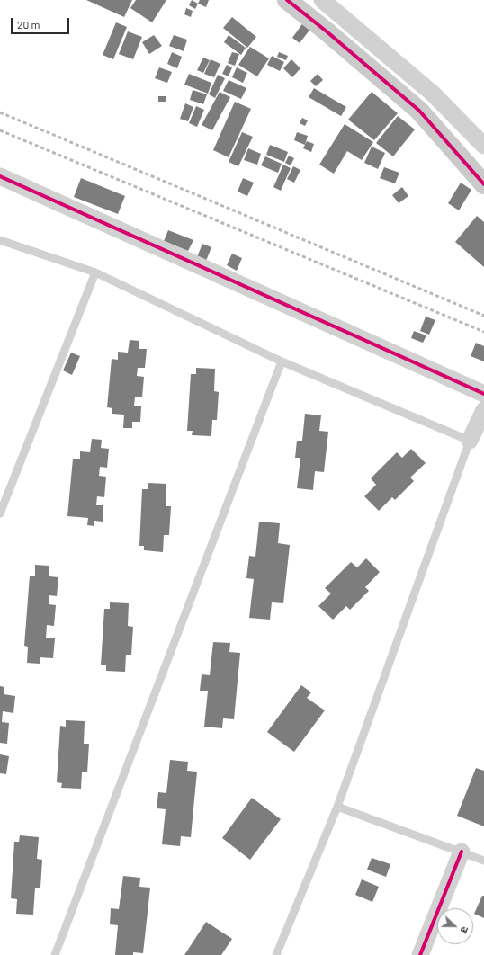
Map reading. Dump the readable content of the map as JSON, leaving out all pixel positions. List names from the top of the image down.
{
  "scale_bar": "20 m",
  "north": "right"
}
